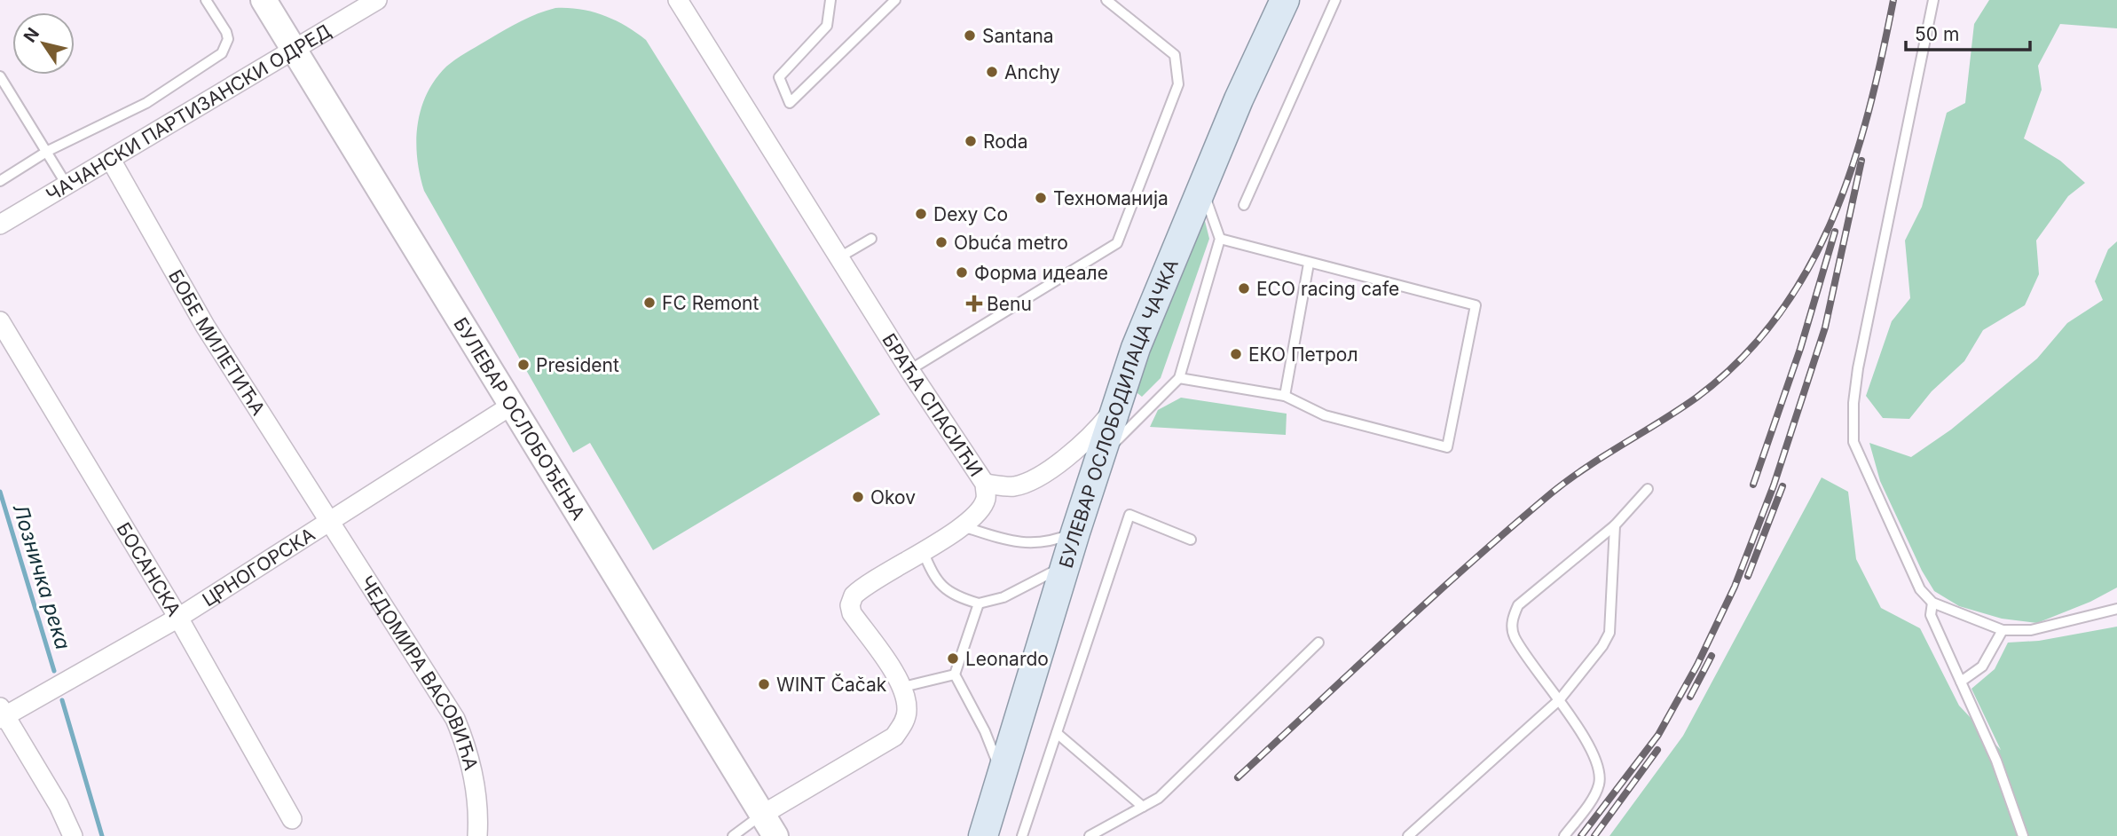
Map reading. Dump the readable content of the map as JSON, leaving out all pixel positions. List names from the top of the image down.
{
  "streets": {
    "main road": ["БУЛЕВАР ОСЛОБОДИЛАЦА ЧАЧКА", "БУЛЕВАР ОСЛОБОЂЕЊА"],
    "street": [
      "ЧАЧАНСКИ ПАРТИЗАНСКИ ОДРЕД",
      "БОБЕ МИЛЕТИЋА",
      "БРАЋА СПАСИЋИ",
      "ЦРНОГОРСКА",
      "БОСАНСКА",
      "ЧЕДОМИРА ВАСОВИЋА"
    ]
  },
  "crossings": [
    ["ЧАЧАНСКИ ПАРТИЗАНСКИ ОДРЕД", "БОБЕ МИЛЕТИЋА"],
    ["ЧАЧАНСКИ ПАРТИЗАНСКИ ОДРЕД", "БУЛЕВАР ОСЛОБОЂЕЊА"],
    ["БОБЕ МИЛЕТИЋА", "ЦРНОГОРСКА"],
    ["БОБЕ МИЛЕТИЋА", "ЧЕДОМИРА ВАСОВИЋА"],
    ["БРАЋА СПАСИЋИ", "БУЛЕВАР ОСЛОБОЂЕЊА"],
    ["БУЛЕВАР ОСЛОБОЂЕЊА", "ЦРНОГОРСКА"],
    ["ЦРНОГОРСКА", "БОСАНСКА"],
    ["ЦРНОГОРСКА", "ЧЕДОМИРА ВАСОВИЋА"]
  ],
  "water": ["Лозничка река"],
  "places": {
    "other": [
      "Santana",
      "Anchy",
      "Roda",
      "Техноманија",
      "Dexy Co",
      "Obuća metro",
      "Форма идеале",
      "ECO racing cafe",
      "FC Remont",
      "ЕКО Петрол",
      "President",
      "Okov",
      "Leonardo",
      "WINT Čačak"
    ],
    "health": ["Benu"]
  },
  "scale_bar": "50 m",
  "north": "top left"
}
